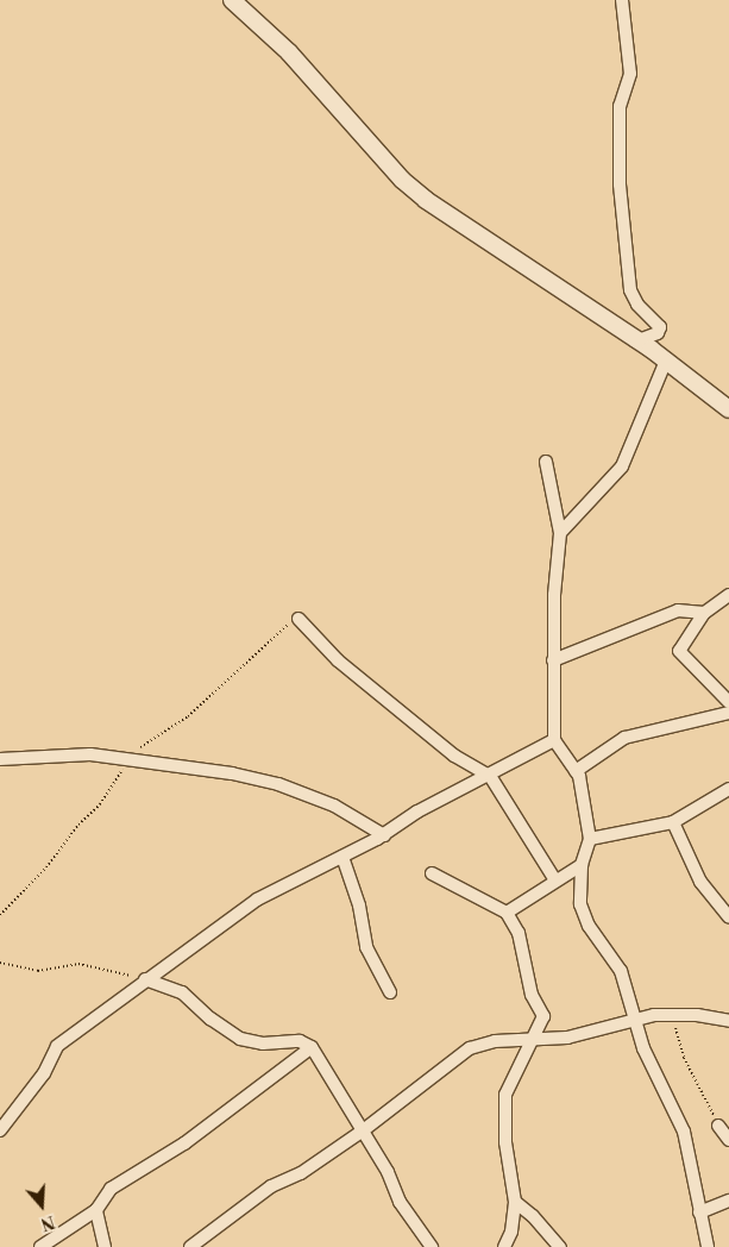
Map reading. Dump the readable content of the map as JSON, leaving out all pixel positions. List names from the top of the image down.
{
  "north": "bottom"
}
